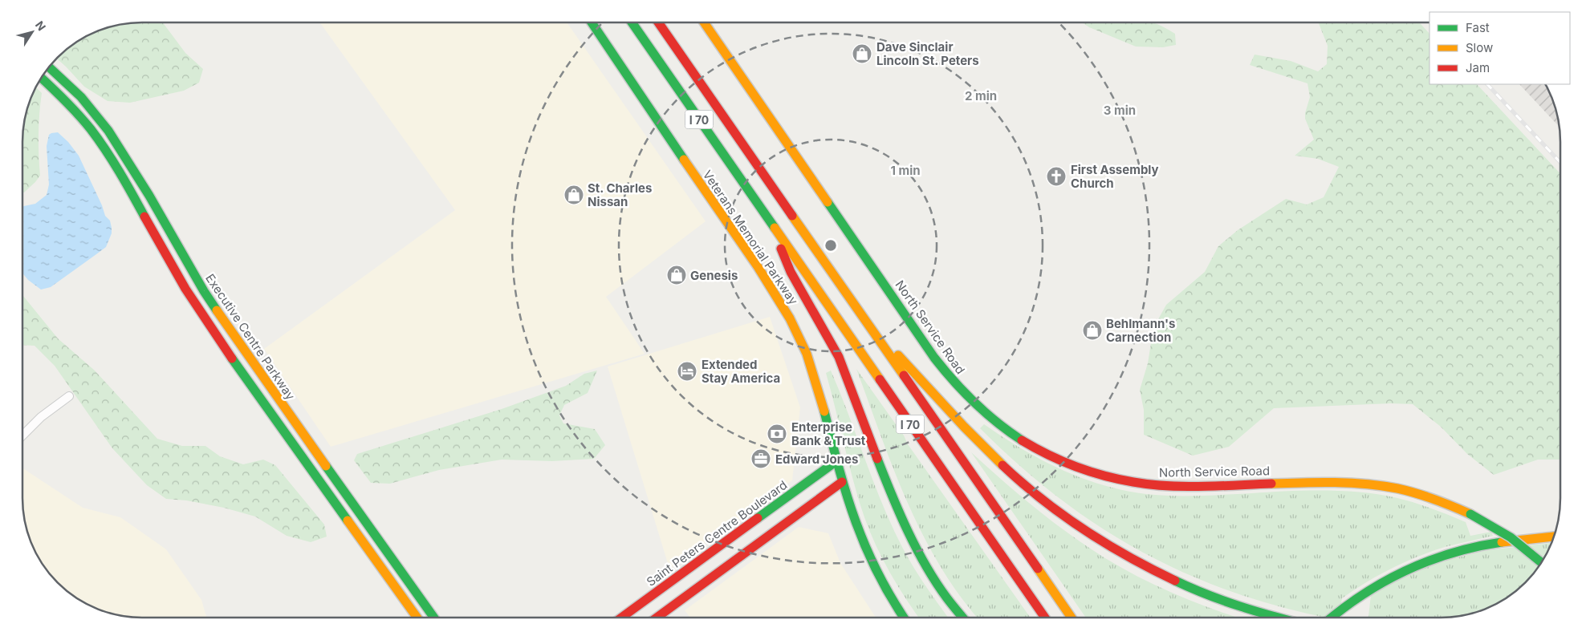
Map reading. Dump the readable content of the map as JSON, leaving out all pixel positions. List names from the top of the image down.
{
  "streets": {
    "main road": [
      "I 70",
      "Veterans Memorial Parkway",
      "North Service Road",
      "Executive Centre Parkway",
      "Saint Peters Centre Boulevard"
    ]
  },
  "crossings": [
    ["Veterans Memorial Parkway", "Saint Peters Centre Boulevard"]
  ],
  "places": {
    "shop": [
      "Dave Sinclair Lincoln St. Peters",
      "St. Charles Nissan",
      "Genesis",
      "Behlmann's Carnection"
    ],
    "church": ["First Assembly Church"],
    "hotel": ["Extended Stay America"],
    "bank": ["Enterprise Bank & Trust"],
    "office": ["Edward Jones"]
  },
  "legend": ["Fast", "Slow", "Jam"],
  "north": "top right",
  "rings": ["2 min", "3 min", "1 min"]
}
